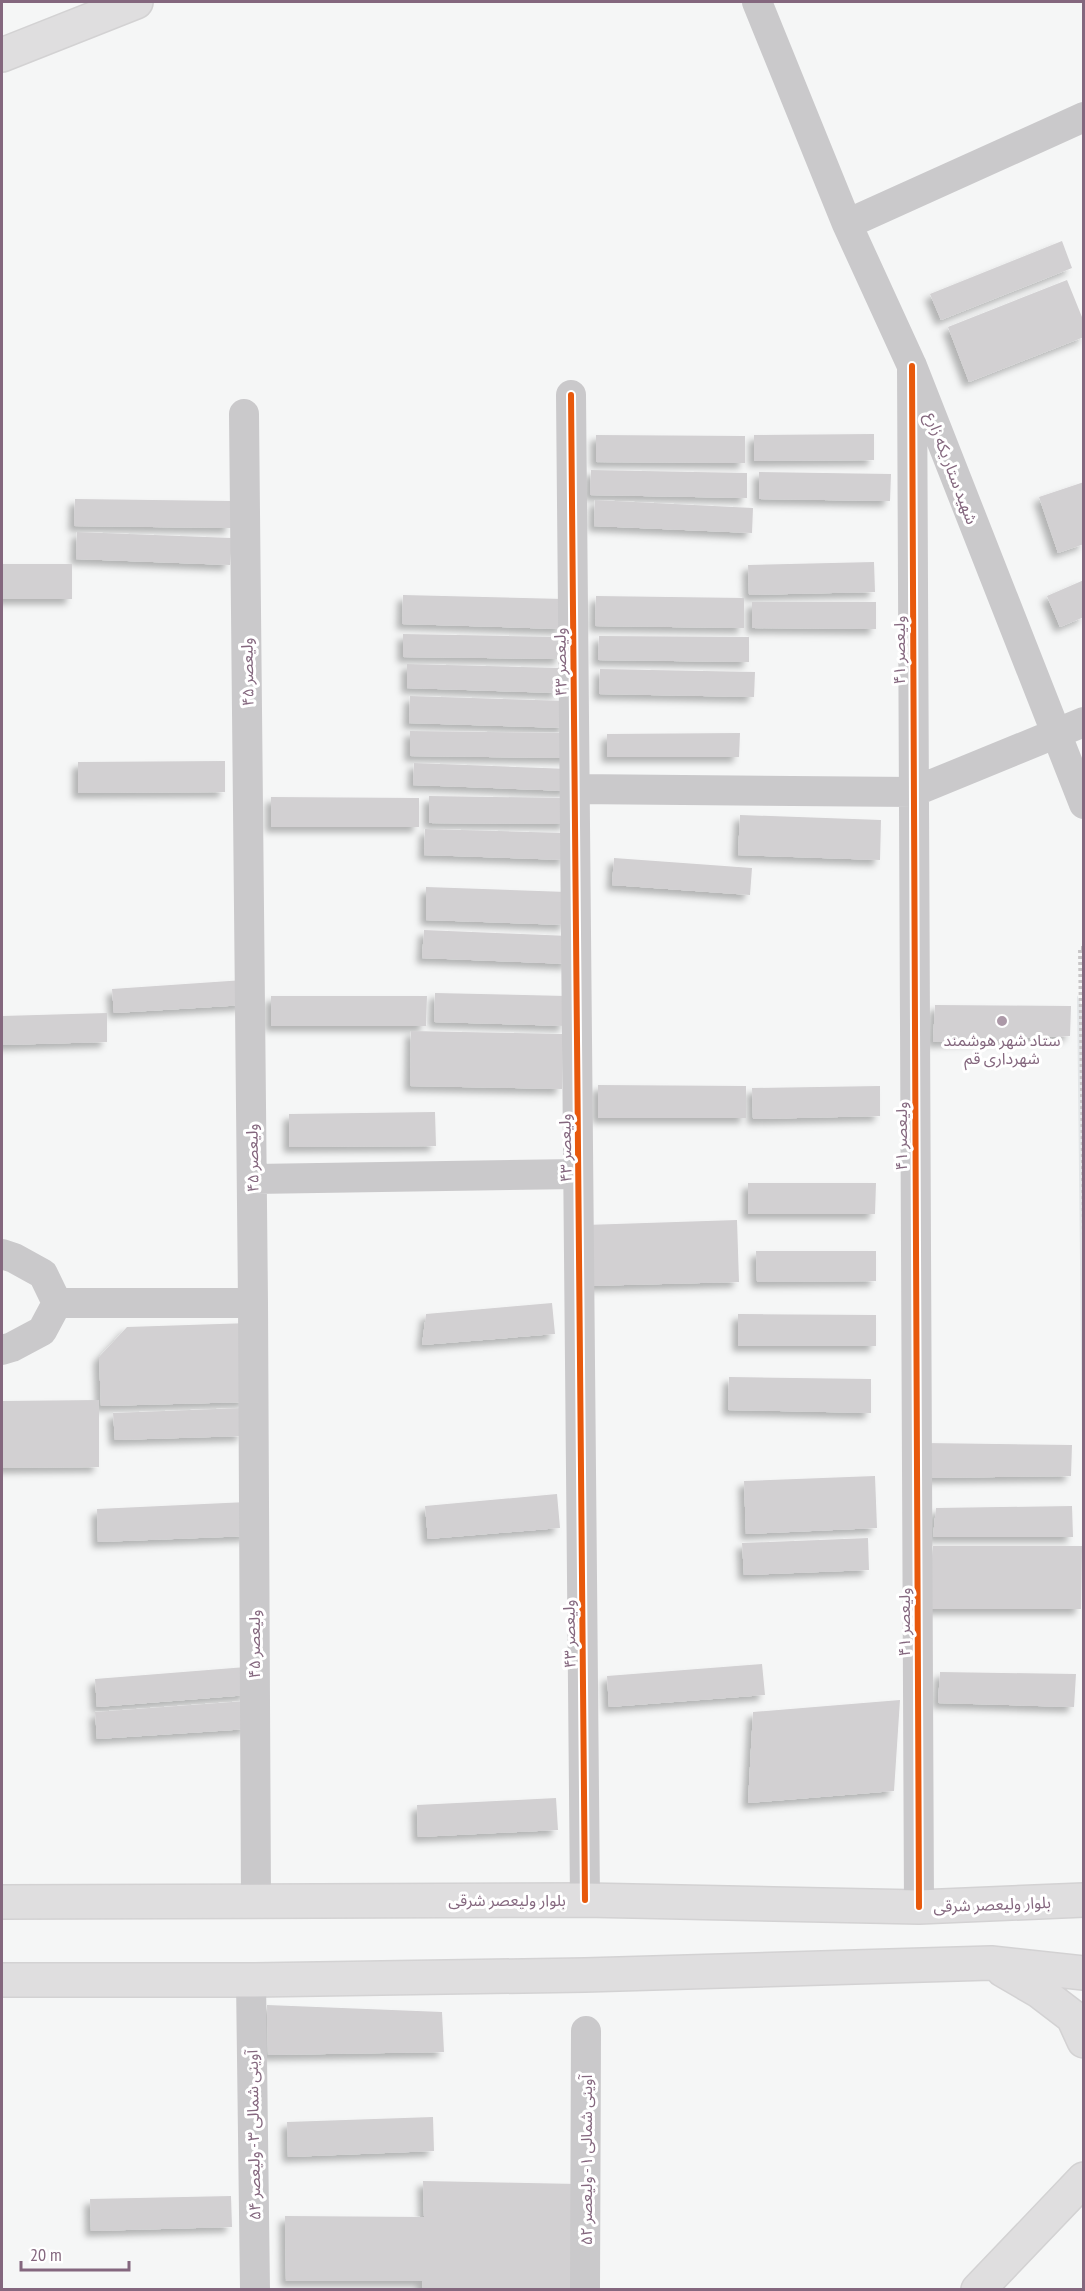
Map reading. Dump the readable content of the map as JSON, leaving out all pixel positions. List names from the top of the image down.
{
  "streets": {
    "main road": ["بلوار ولیعصر شرقی"],
    "street": [
      "شهید ستار یکه زارع",
      "ولیعصر ۴۱",
      "ولیعصر ۴۳",
      "ولیعصر ۴۵",
      "آوینی شمالی ۳ - ولیعصر ۵۴",
      "آوینی شمالی ۱ - ولیعصر ۵۲"
    ]
  },
  "crossings": [
    ["شهید ستار یکه زارع", "ولیعصر ۴۱"],
    ["ولیعصر ۴۱", "بلوار ولیعصر شرقی"],
    ["ولیعصر ۴۳", "بلوار ولیعصر شرقی"],
    ["ولیعصر ۴۵", "بلوار ولیعصر شرقی"]
  ],
  "places": ["ستاد شهر هوشمند شهرداری قم"],
  "scale_bar": "20 m"
}
